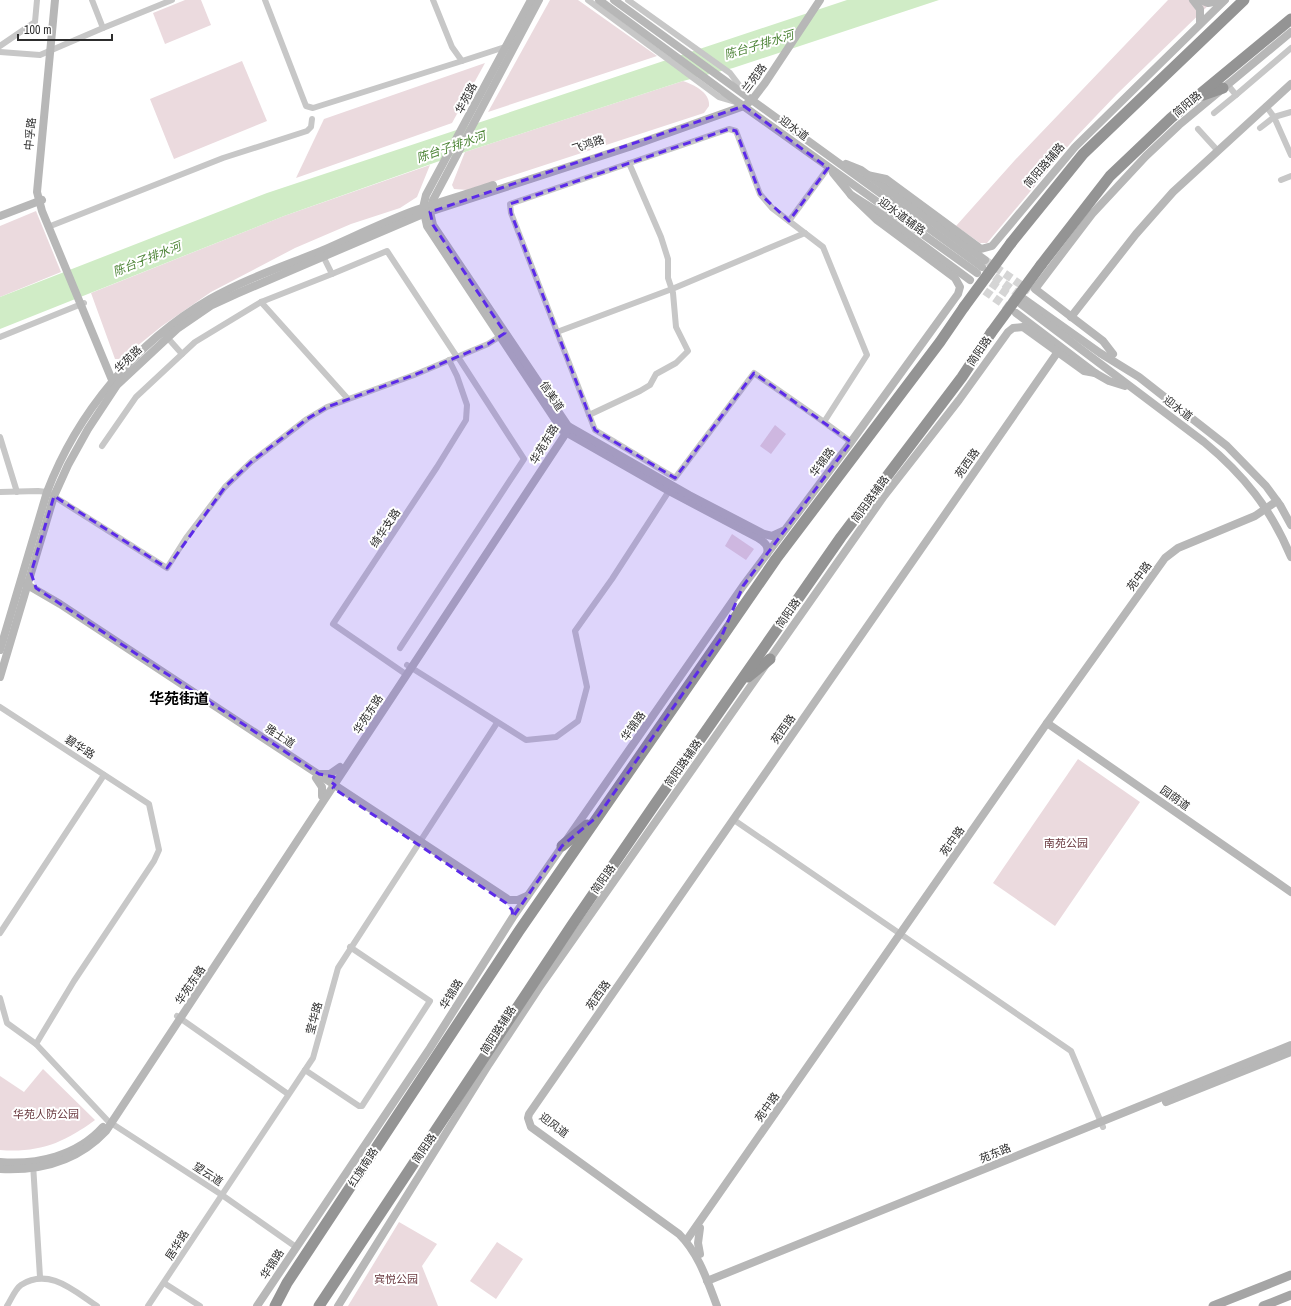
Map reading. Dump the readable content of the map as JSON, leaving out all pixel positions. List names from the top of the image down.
{
  "streets": {
    "highway": ["简阳路", "红旗南路"],
    "street": [
      "兰苑路",
      "华苑路",
      "迎水道",
      "中孚路",
      "飞鸿路",
      "简阳路辅路",
      "迎水道辅路",
      "信美道",
      "华苑东路",
      "华锦路",
      "苑西路",
      "绮华支路",
      "苑中路",
      "雅士道",
      "碧华路",
      "园荫道",
      "莹华路",
      "迎风道",
      "苑东路",
      "望云道",
      "居华路"
    ]
  },
  "crossings": [
    ["兰苑路", "迎水道"],
    ["兰苑路", "飞鸿路"],
    ["华苑路", "飞鸿路"],
    ["华苑路", "信美道"],
    ["华苑路", "雅士道"],
    ["迎水道", "飞鸿路"],
    ["迎水道", "迎水道辅路"],
    ["迎水道", "苑中路"],
    ["飞鸿路", "信美道"],
    ["简阳路辅路", "迎水道辅路"],
    ["简阳路辅路", "苑西路"],
    ["迎水道辅路", "华锦路"],
    ["信美道", "华苑东路"],
    ["信美道", "华锦路"],
    ["华苑东路", "绮华支路"],
    ["华苑东路", "雅士道"],
    ["华苑东路", "望云道"],
    ["华锦路", "雅士道"],
    ["华锦路", "望云道"],
    ["苑西路", "迎风道"],
    ["苑中路", "园荫道"],
    ["苑中路", "迎风道"],
    ["雅士道", "莹华路"],
    ["碧华路", "望云道"],
    ["莹华路", "望云道"],
    ["莹华路", "居华路"],
    ["迎风道", "苑东路"],
    ["望云道", "居华路"]
  ],
  "districts": ["华苑街道"],
  "water": ["陈台子排水河"],
  "parks": ["南苑公园", "华苑人防公园", "宾悦公园"],
  "scale_bar": "100 m"
}
